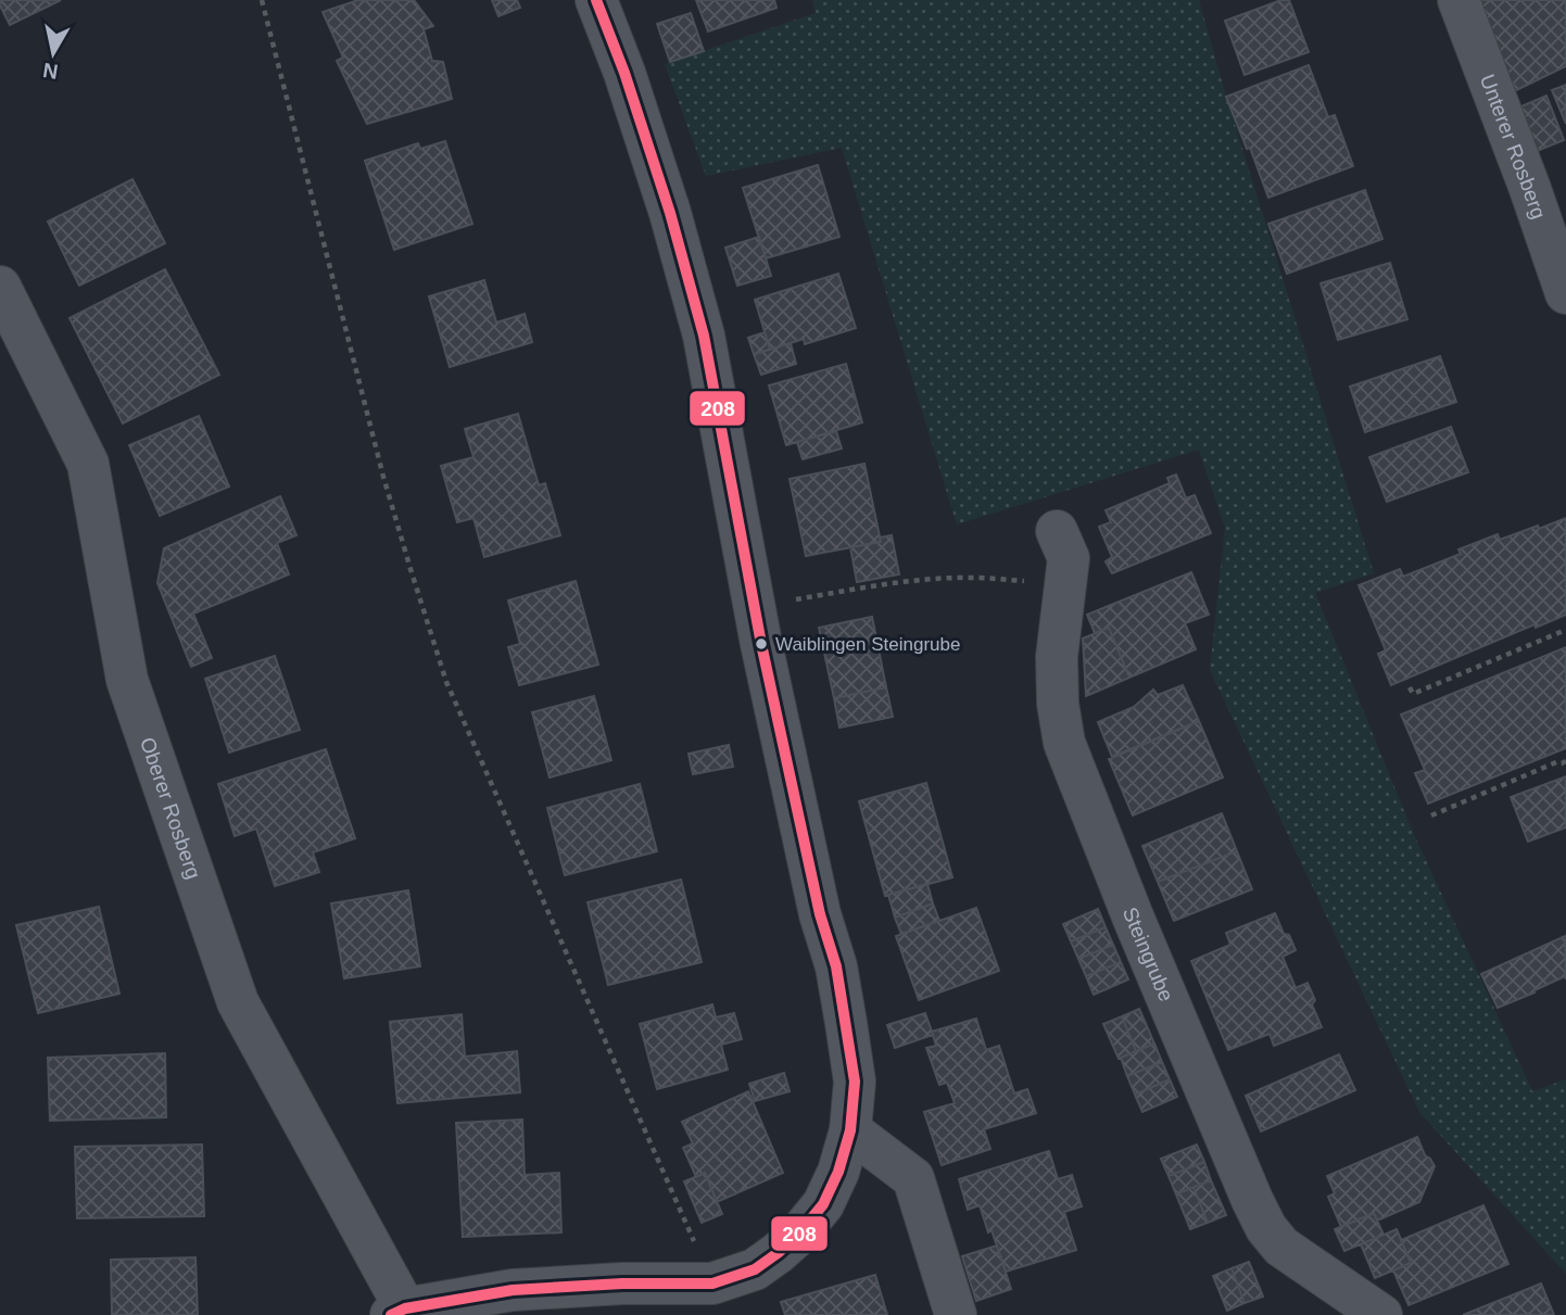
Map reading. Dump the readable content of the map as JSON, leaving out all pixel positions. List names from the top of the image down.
{
  "streets": {
    "street": ["Unterer Rosberg", "Oberer Rosberg", "Steingrube"]
  },
  "places": ["Waiblingen Steingrube"],
  "lines": ["transit line 208"],
  "north": "bottom"
}
